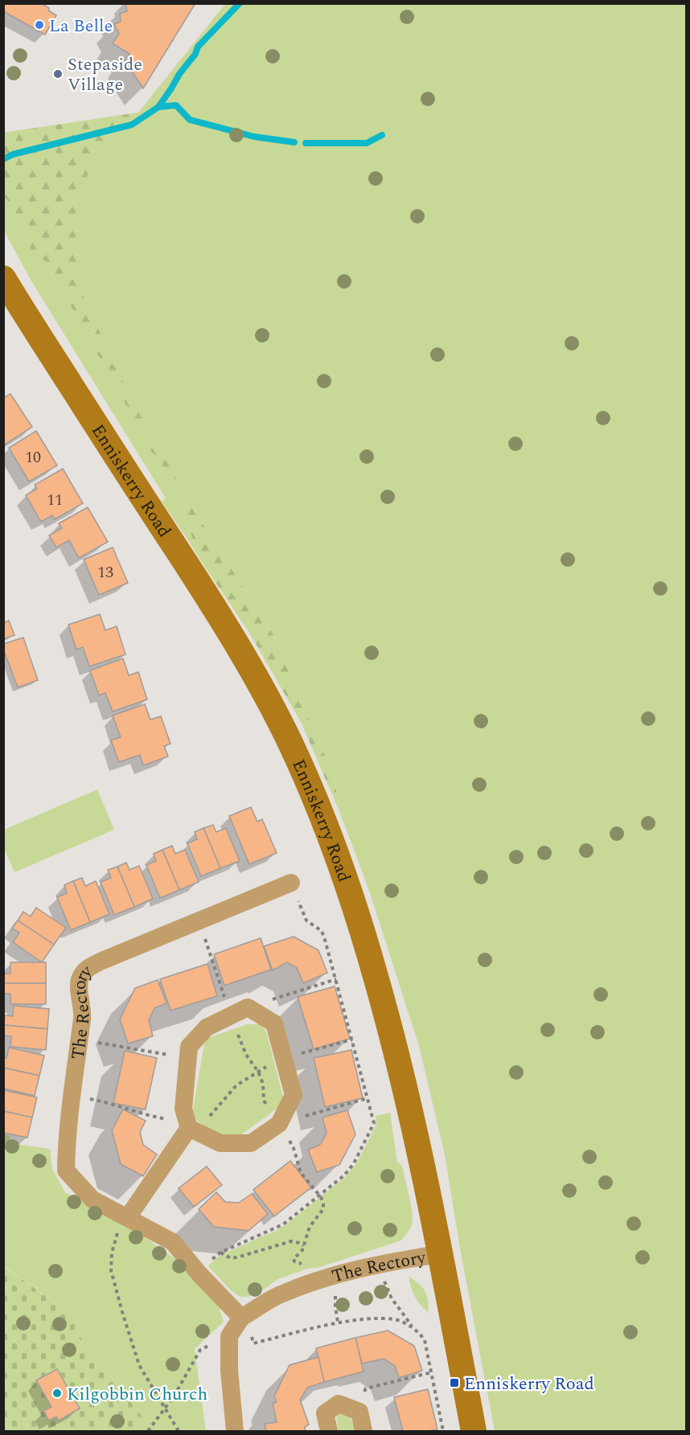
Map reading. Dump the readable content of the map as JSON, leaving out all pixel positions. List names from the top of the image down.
{
  "streets": {
    "main road": ["Enniskerry Road"],
    "street": ["The Rectory"]
  },
  "crossings": [
    ["Enniskerry Road", "The Rectory"]
  ],
  "places": {
    "other": ["La Belle", "Stepaside Village", "Kilgobbin Church"],
    "transit": ["Enniskerry Road"]
  },
  "house_numbers": ["10", "11", "13"]
}
